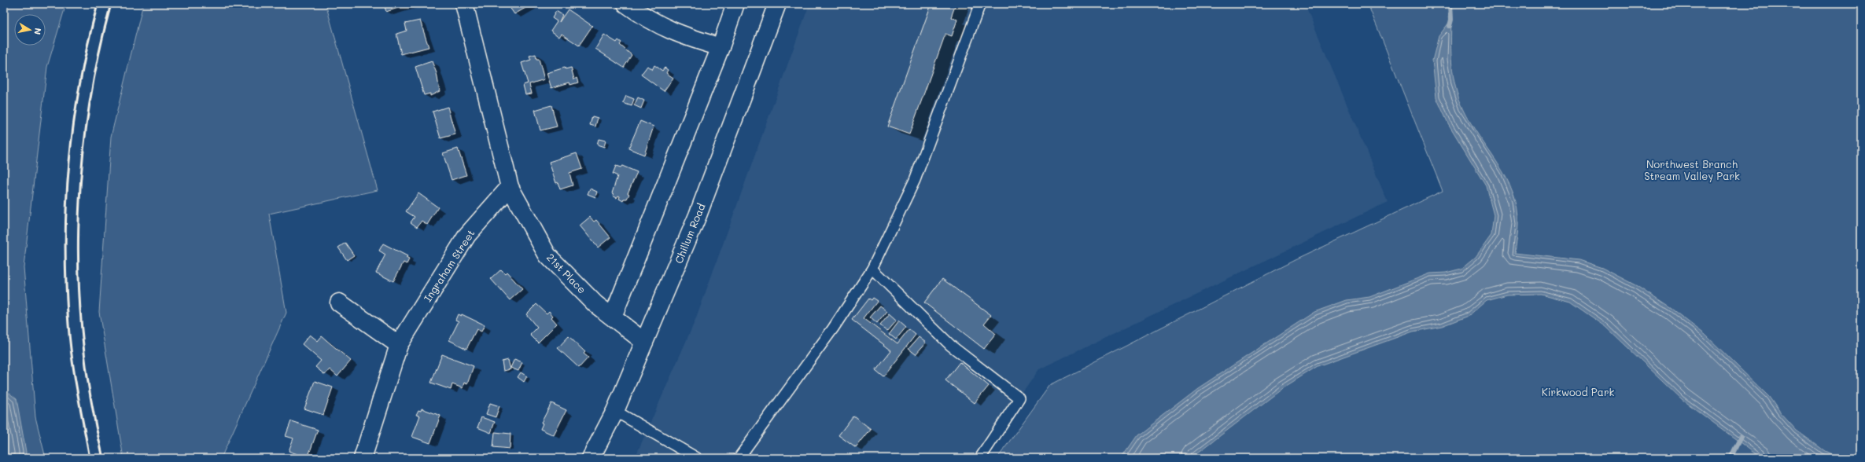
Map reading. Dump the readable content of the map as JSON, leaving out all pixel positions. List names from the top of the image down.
{
  "streets": {
    "street": ["Chillum Road", "Ingraham Street", "21st Place"]
  },
  "crossings": [
    ["Chillum Road", "21st Place"],
    ["Ingraham Street", "21st Place"]
  ],
  "parks": ["Northwest Branch Stream Valley Park", "Kirkwood Park"],
  "north": "right"
}
